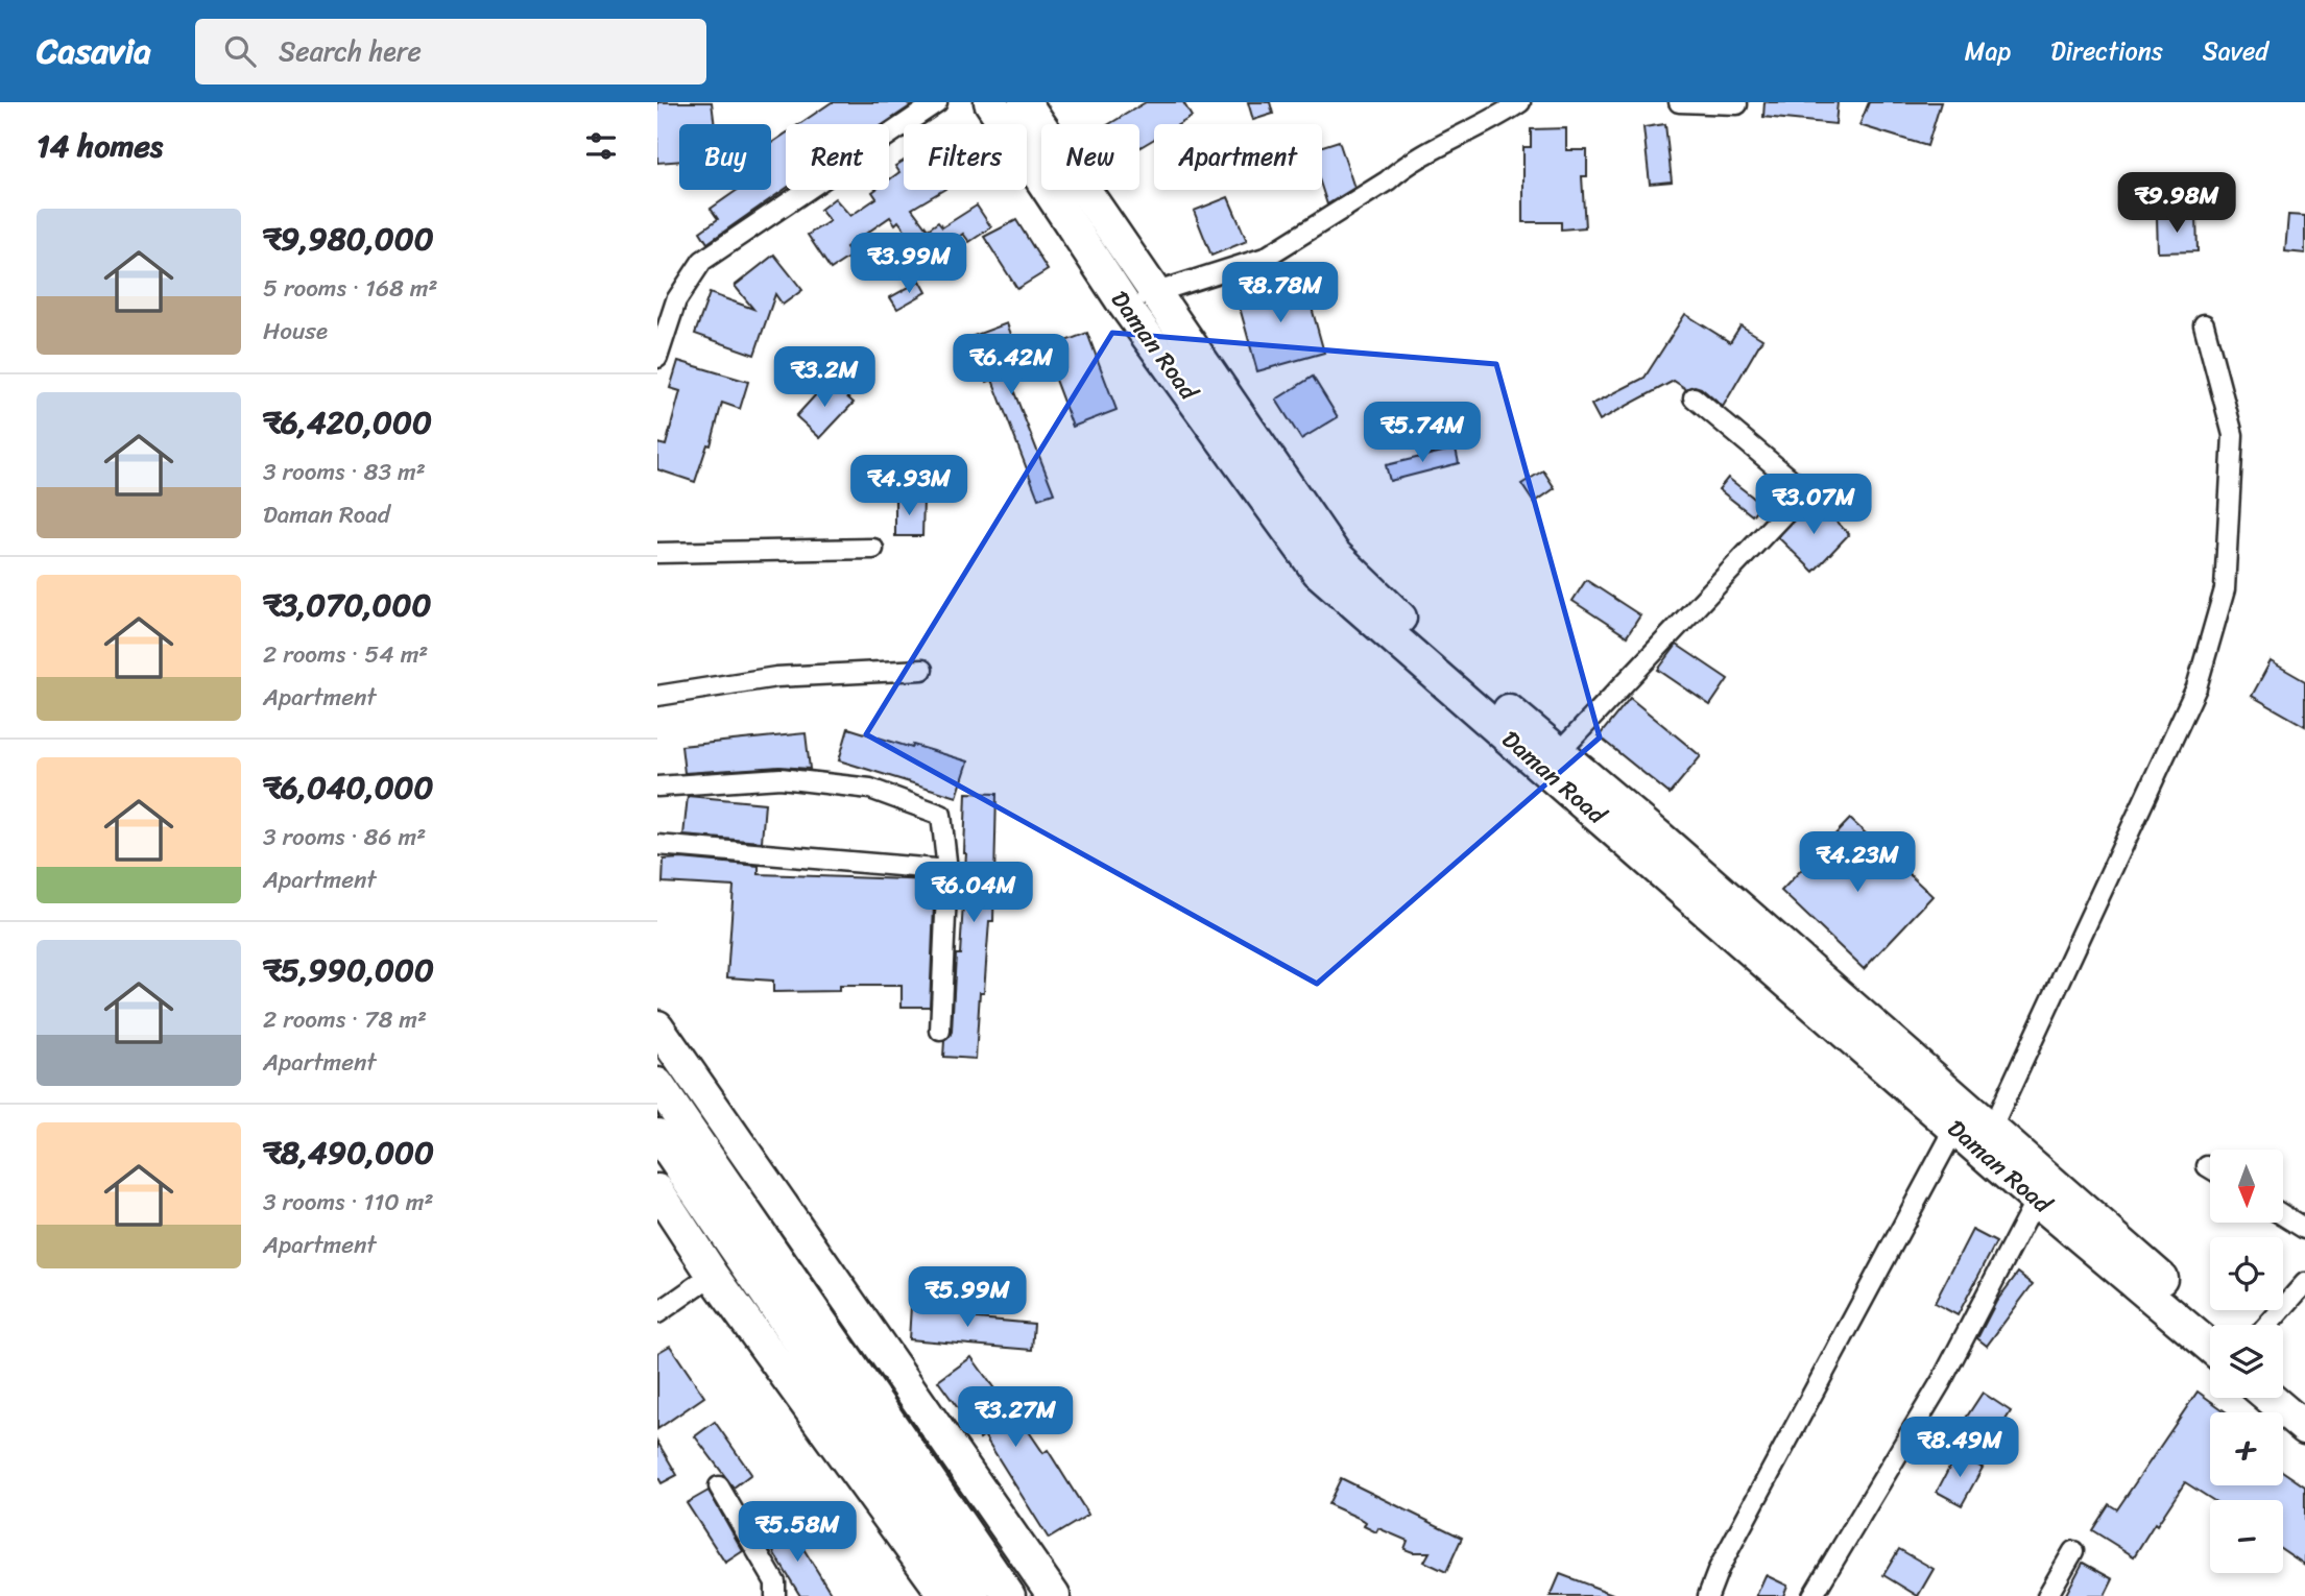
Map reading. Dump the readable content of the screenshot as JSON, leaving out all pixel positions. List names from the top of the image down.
{
  "streets": {
    "main road": ["Daman Road"]
  },
  "north": "bottom",
  "page": {
    "header": "Casavia",
    "search": "Search here",
    "nav": ["Map", "Directions", "Saved"],
    "heading": "14 homes",
    "chip": [
      "Buy",
      "Rent",
      "Filters",
      "New",
      "Apartment"
    ],
    "price": [
      "₹9.98M",
      "₹3.99M",
      "₹8.78M",
      "₹6.42M",
      "₹3.2M",
      "₹5.74M",
      "₹4.93M",
      "₹3.07M",
      "₹4.23M",
      "₹6.04M",
      "₹5.99M",
      "₹3.27M",
      "₹8.49M",
      "₹5.58M"
    ],
    "list": [
      {
        "name": "₹9,980,000",
        "note": "5 rooms · 168 m² · House"
      },
      {
        "name": "₹6,420,000",
        "note": "3 rooms · 83 m² · Daman Road"
      },
      {
        "name": "₹3,070,000",
        "note": "2 rooms · 54 m² · Apartment"
      },
      {
        "name": "₹6,040,000",
        "note": "3 rooms · 86 m² · Apartment"
      },
      {
        "name": "₹5,990,000",
        "note": "2 rooms · 78 m² · Apartment"
      },
      {
        "name": "₹8,490,000",
        "note": "3 rooms · 110 m² · Apartment"
      }
    ],
    "map_buttons": ["+", "−"]
  }
}
